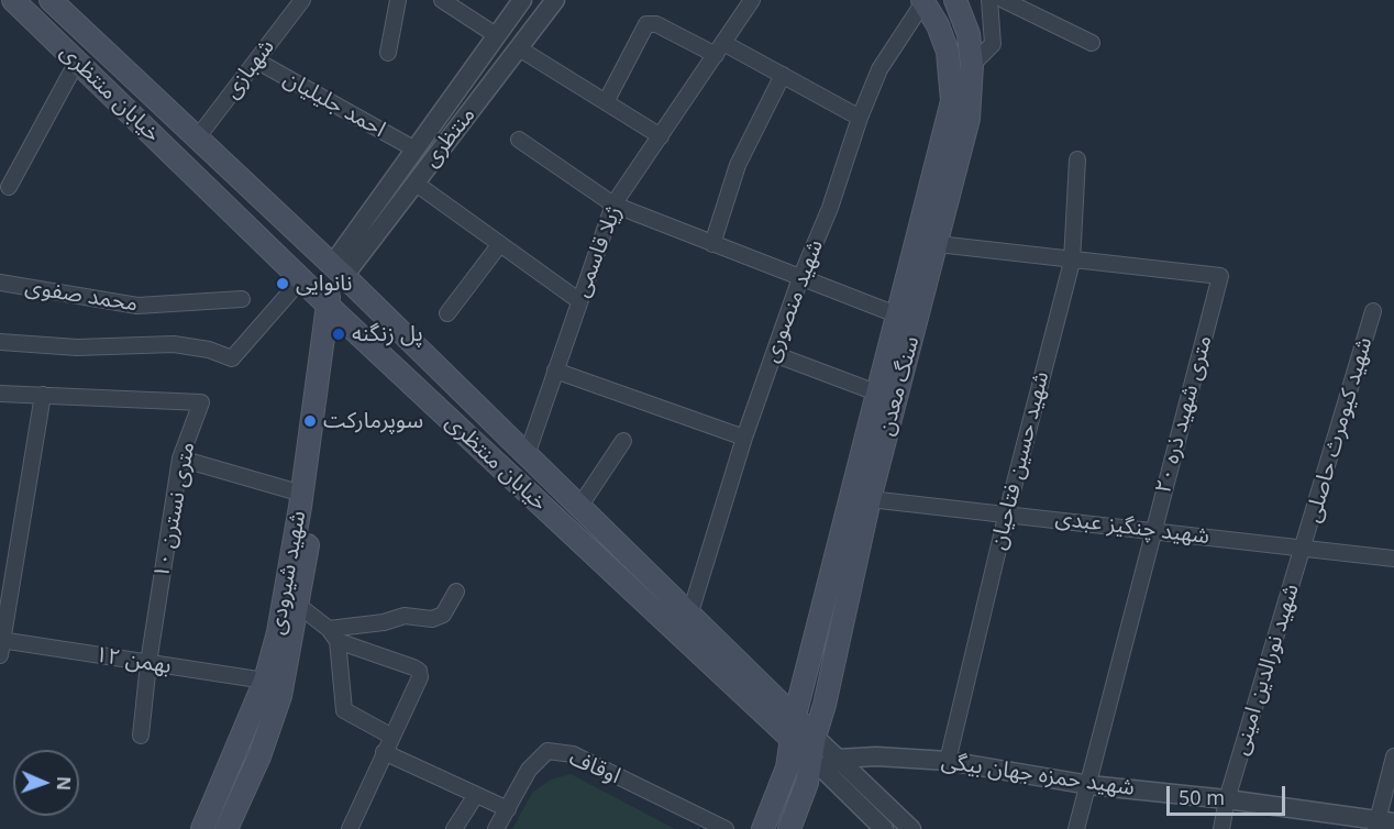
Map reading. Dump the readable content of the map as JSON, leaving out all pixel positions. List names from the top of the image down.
{
  "streets": {
    "main road": ["خیابان منتظری", "سنگ معدن", "شهید شیرودی"],
    "street": [
      "شهبازی",
      "احمد جلیلیان",
      "منتظری",
      "ژیلا قاسمی",
      "محمد صفوی",
      "شهید منصوری",
      "۲۰ متری شهید ذره",
      "شهید کیومرث حاصلی",
      "شهید حسین فتاحیان",
      "۱۰ متری نسترن",
      "شهید چنگیز عبدی",
      "۱۲ بهمن",
      "شهید نورالدین امینی",
      "اوقاف",
      "شهید حمزه جهان بیگی"
    ]
  },
  "crossings": [
    ["شهبازی", "خیابان منتظری"],
    ["شهبازی", "احمد جلیلیان"],
    ["خیابان منتظری", "منتظری"],
    ["خیابان منتظری", "ژیلا قاسمی"],
    ["خیابان منتظری", "شهید منصوری"],
    ["خیابان منتظری", "سنگ معدن"],
    ["خیابان منتظری", "شهید شیرودی"],
    ["خیابان منتظری", "شهید حمزه جهان بیگی"],
    ["احمد جلیلیان", "منتظری"],
    ["شهید منصوری", "سنگ معدن"],
    ["سنگ معدن", "۲۰ متری شهید ذره"],
    ["سنگ معدن", "شهید چنگیز عبدی"],
    ["سنگ معدن", "شهید حمزه جهان بیگی"],
    ["۲۰ متری شهید ذره", "شهید حسین فتاحیان"],
    ["۲۰ متری شهید ذره", "شهید چنگیز عبدی"],
    ["۲۰ متری شهید ذره", "شهید حمزه جهان بیگی"],
    ["شهید کیومرث حاصلی", "شهید چنگیز عبدی"],
    ["شهید کیومرث حاصلی", "شهید نورالدین امینی"],
    ["شهید حسین فتاحیان", "شهید چنگیز عبدی"],
    ["شهید حسین فتاحیان", "شهید حمزه جهان بیگی"],
    ["۱۰ متری نسترن", "۱۲ بهمن"],
    ["شهید چنگیز عبدی", "شهید نورالدین امینی"],
    ["شهید شیرودی", "۱۲ بهمن"],
    ["شهید نورالدین امینی", "شهید حمزه جهان بیگی"]
  ],
  "places": ["نانوایی", "پل زنگنه", "سوپرمارکت"],
  "scale_bar": "50 m",
  "north": "right"
}
